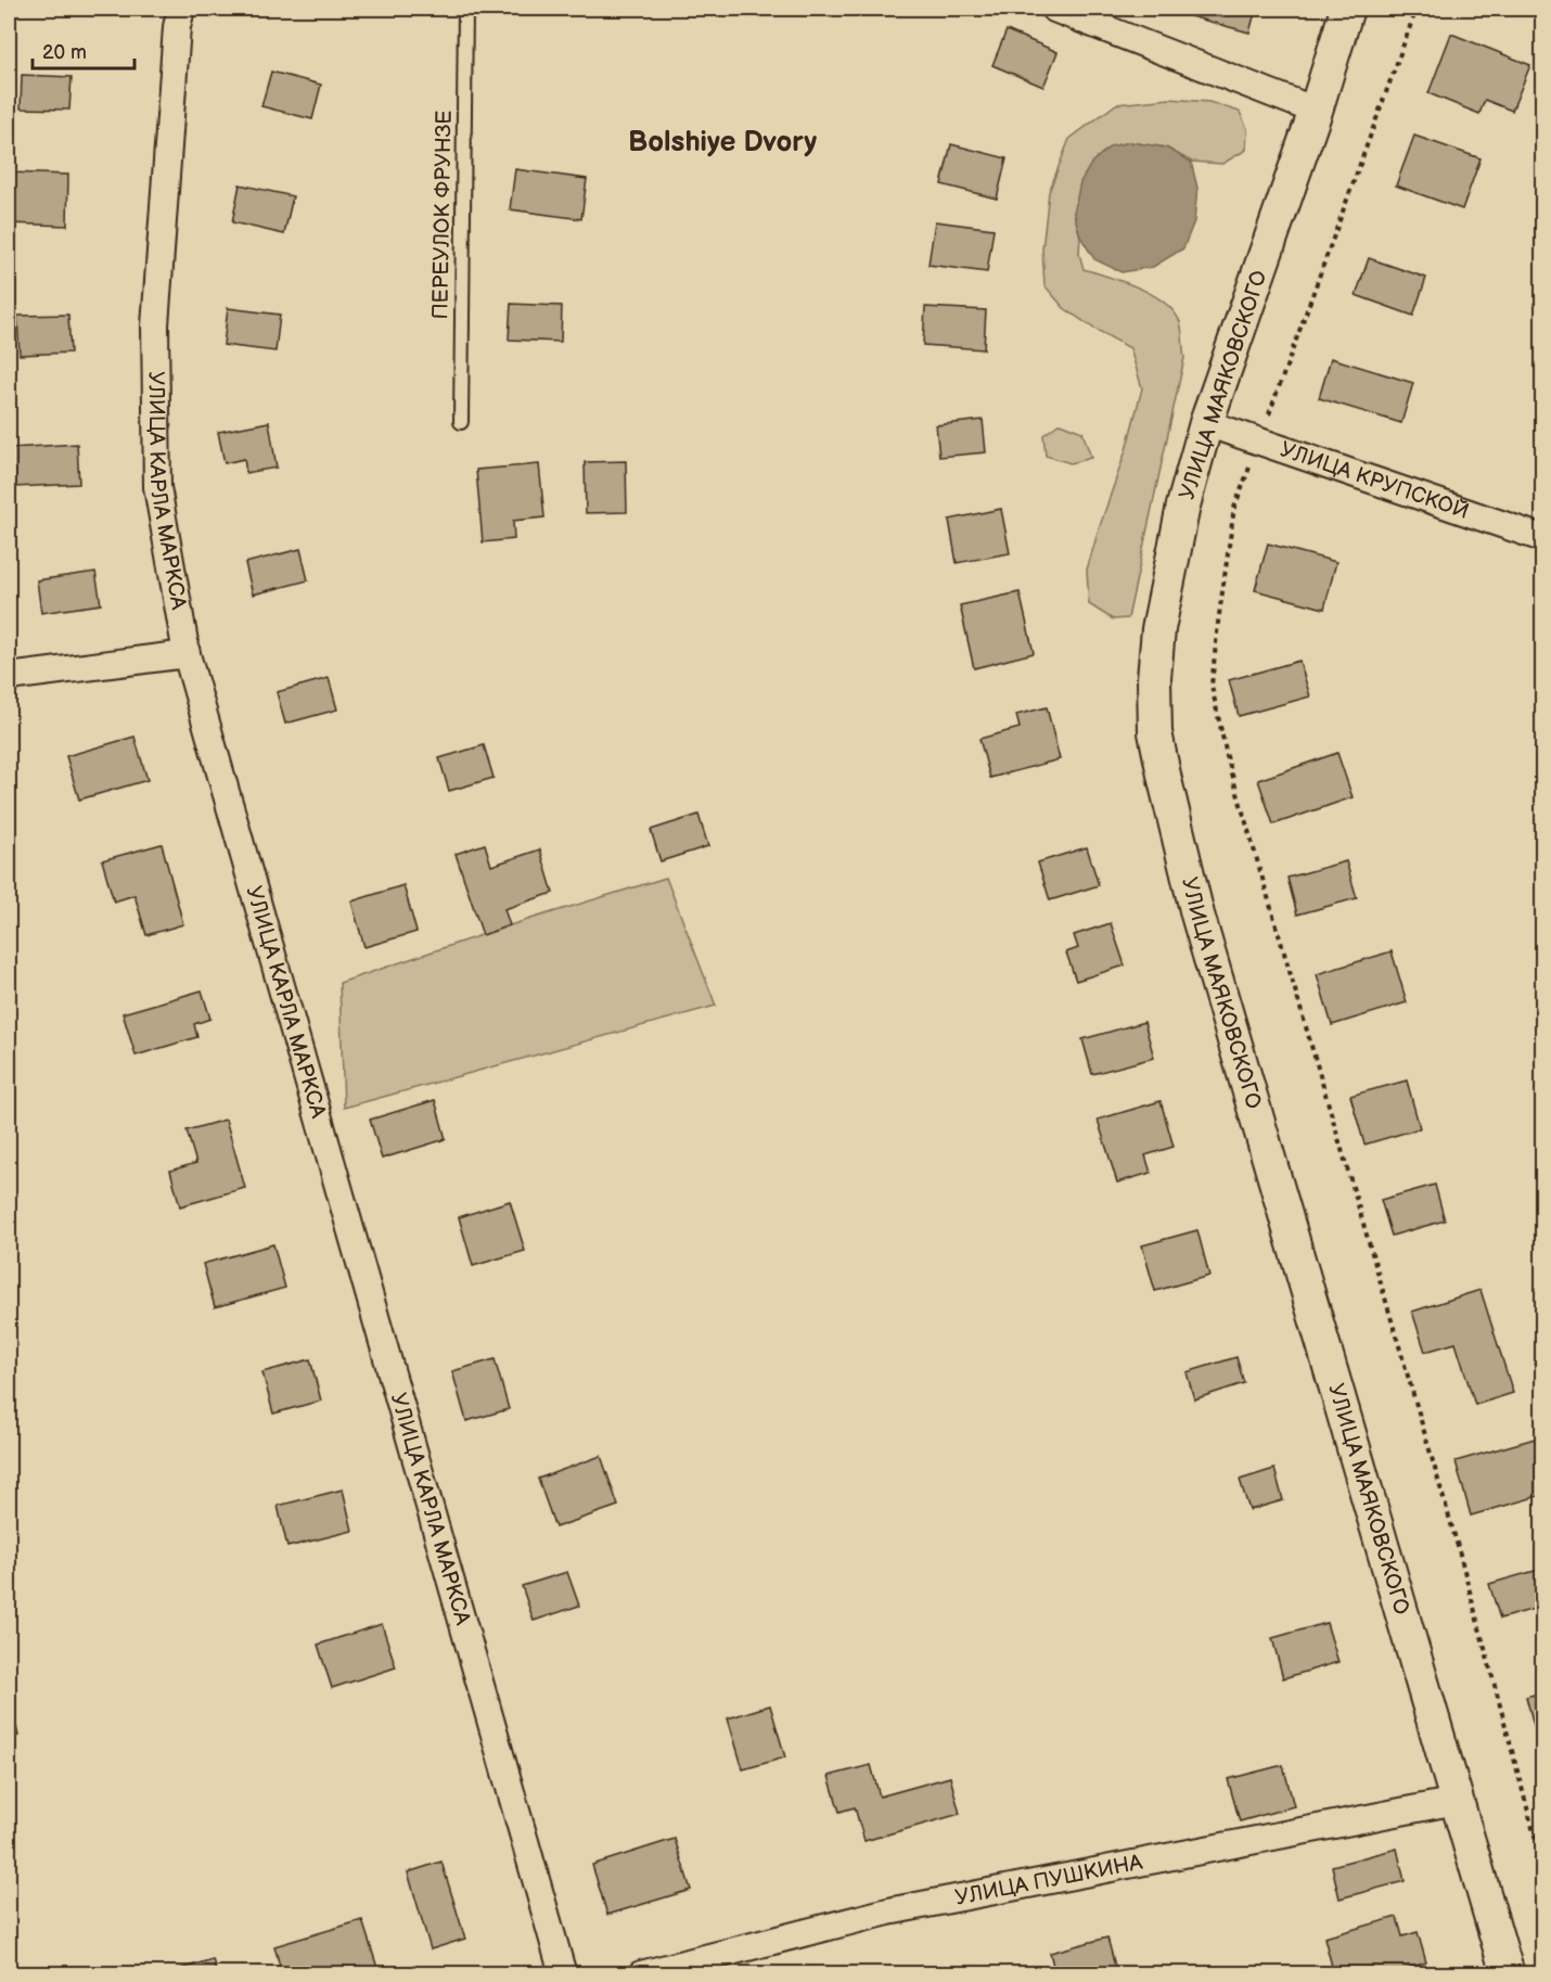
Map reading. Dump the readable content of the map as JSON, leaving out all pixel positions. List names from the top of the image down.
{
  "streets": {
    "street": [
      "УЛИЦА МАЯКОВСКОГО",
      "УЛИЦА КРУПСКОЙ",
      "УЛИЦА КАРЛА МАРКСА",
      "УЛИЦА ПУШКИНА"
    ],
    "lane": ["ПЕРЕУЛОК ФРУНЗЕ"]
  },
  "crossings": [
    ["УЛИЦА МАЯКОВСКОГО", "УЛИЦА КРУПСКОЙ"],
    ["УЛИЦА МАЯКОВСКОГО", "УЛИЦА ПУШКИНА"]
  ],
  "districts": ["Bolshiye Dvory"],
  "scale_bar": "20 m"
}
